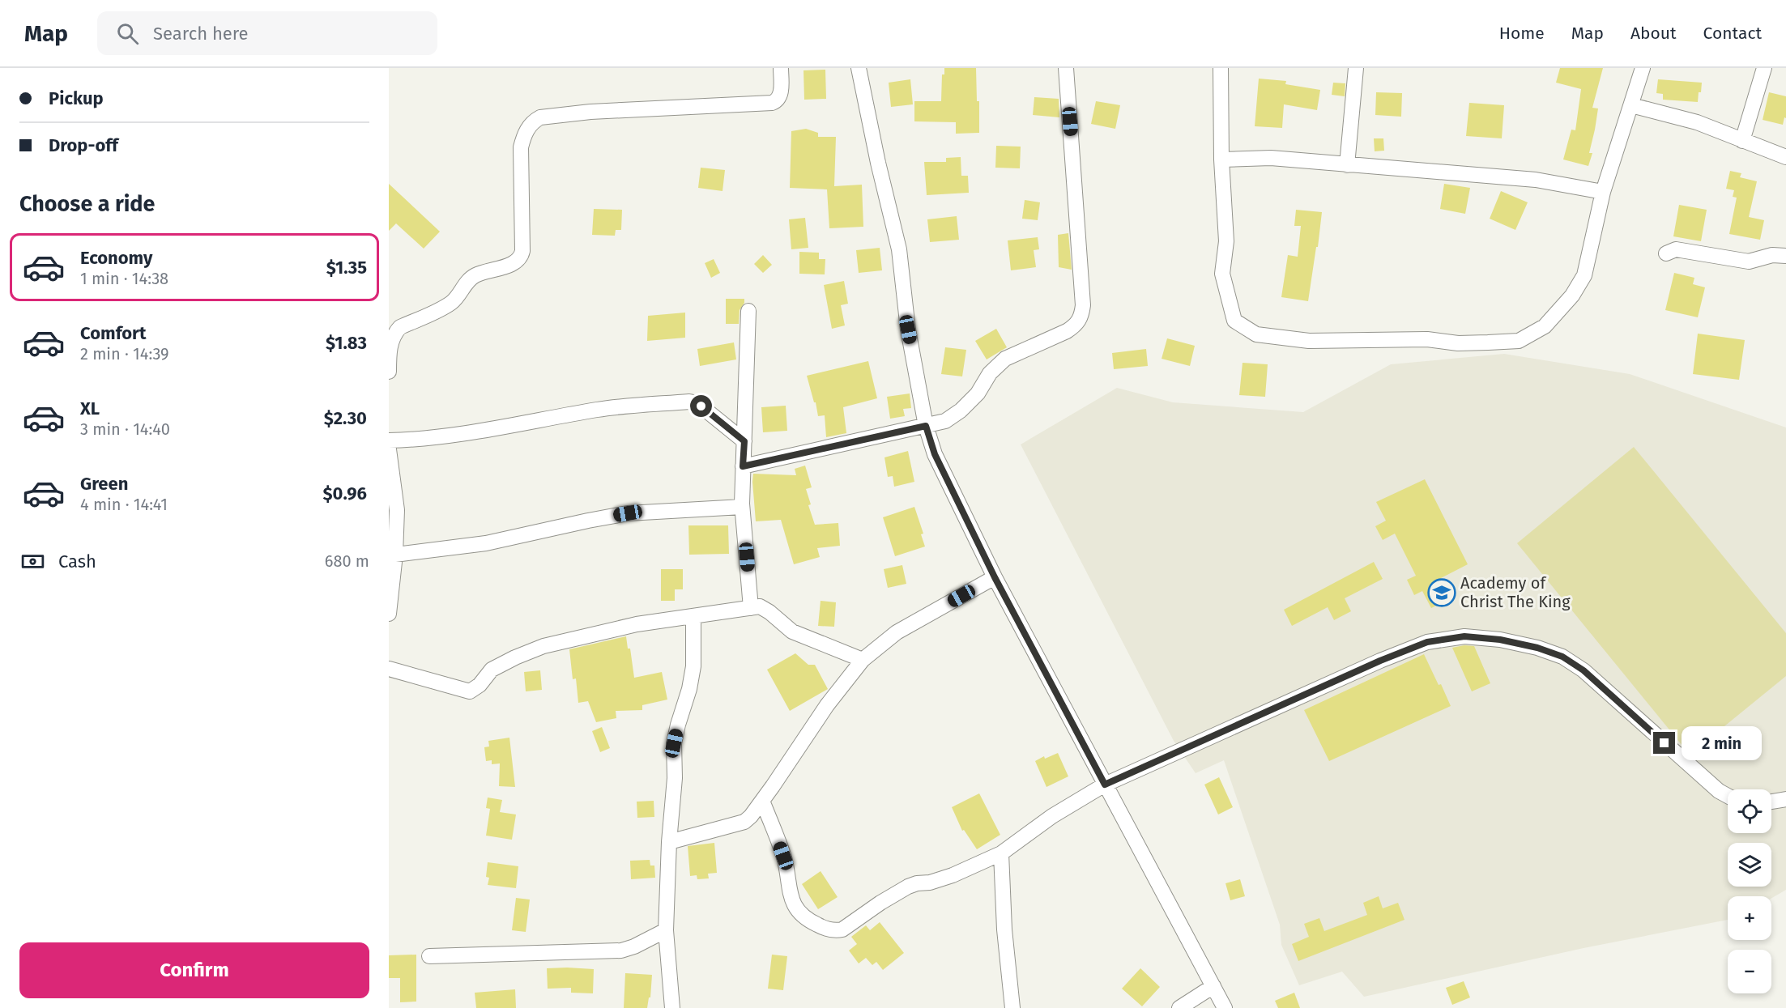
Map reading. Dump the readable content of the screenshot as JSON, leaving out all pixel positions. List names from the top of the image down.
{
  "places": {
    "school or university": ["Academy of Christ The King"]
  },
  "page": {
    "header": "Map",
    "search": "Search here",
    "nav": [
      "Home",
      "Map",
      "About",
      "Contact"
    ],
    "banner": ["Pickup", "Drop-off"],
    "heading": "Choose a ride",
    "list": [
      {
        "name": "Economy",
        "note": "1 min · 14:38",
        "value": "$1.35"
      },
      {
        "name": "Comfort",
        "note": "2 min · 14:39",
        "value": "$1.83"
      },
      {
        "name": "XL",
        "note": "3 min · 14:40",
        "value": "$2.30"
      },
      {
        "name": "Green",
        "note": "4 min · 14:41",
        "value": "$0.96"
      }
    ],
    "pay": ["Cash", "680 m"],
    "bubble": "2 min",
    "map_buttons": ["+", "−"],
    "buttons": "Confirm"
  }
}
